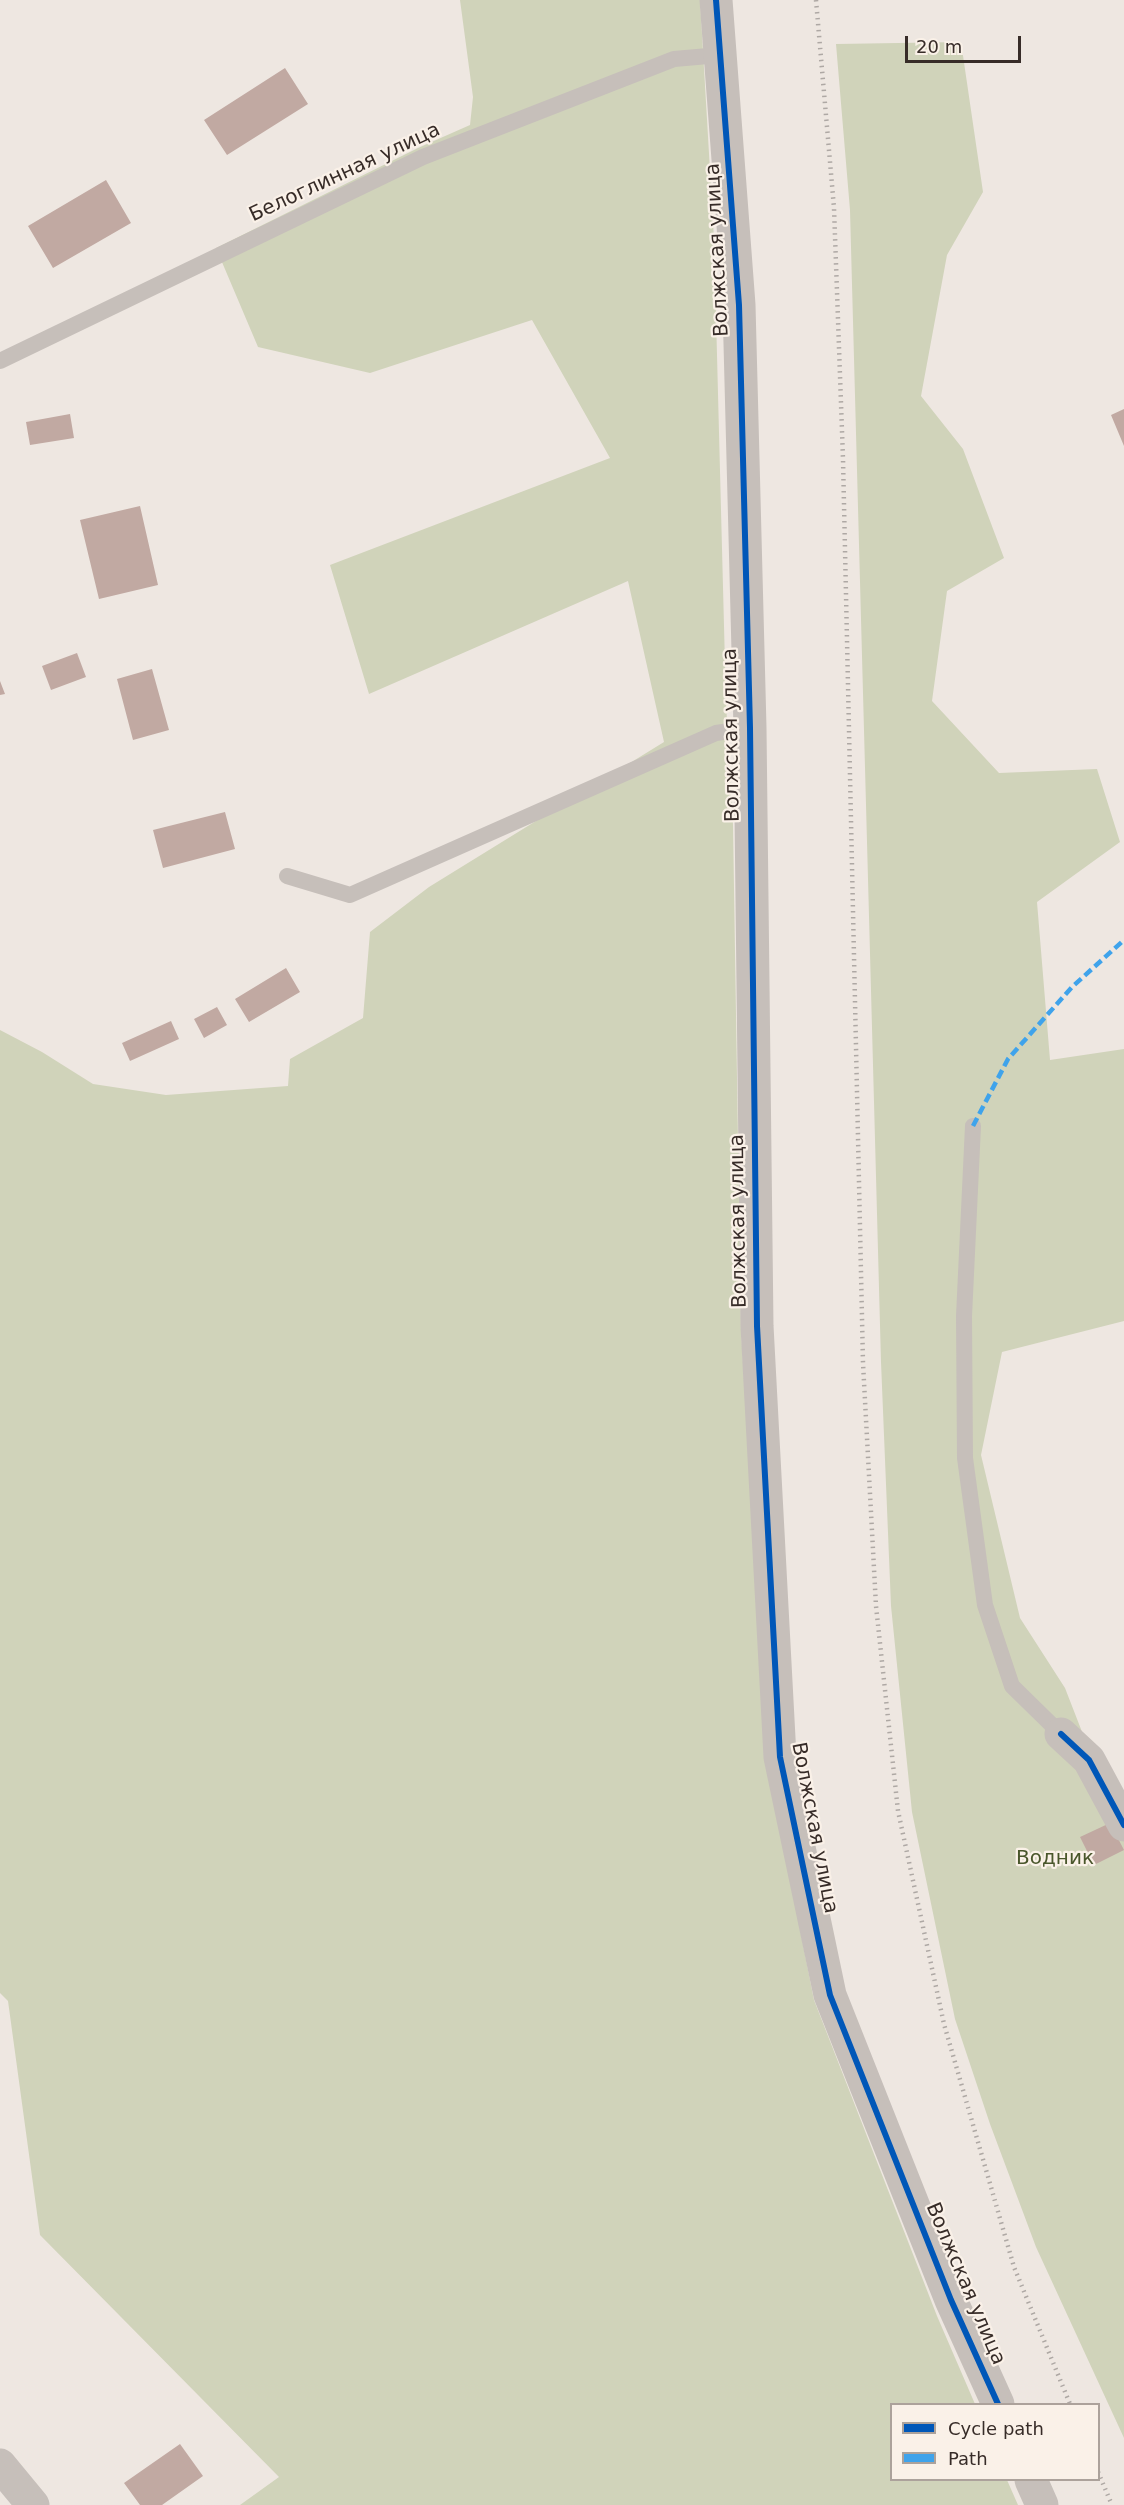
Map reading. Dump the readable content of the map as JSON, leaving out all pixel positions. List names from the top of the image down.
{
  "streets": {
    "street": ["Волжская улица"],
    "lane": ["Белоглинная улица"]
  },
  "crossings": [
    ["Белоглинная улица", "Волжская улица"]
  ],
  "parks": ["Водник"],
  "legend": ["Cycle path", "Path"],
  "scale_bar": "20 m"
}
